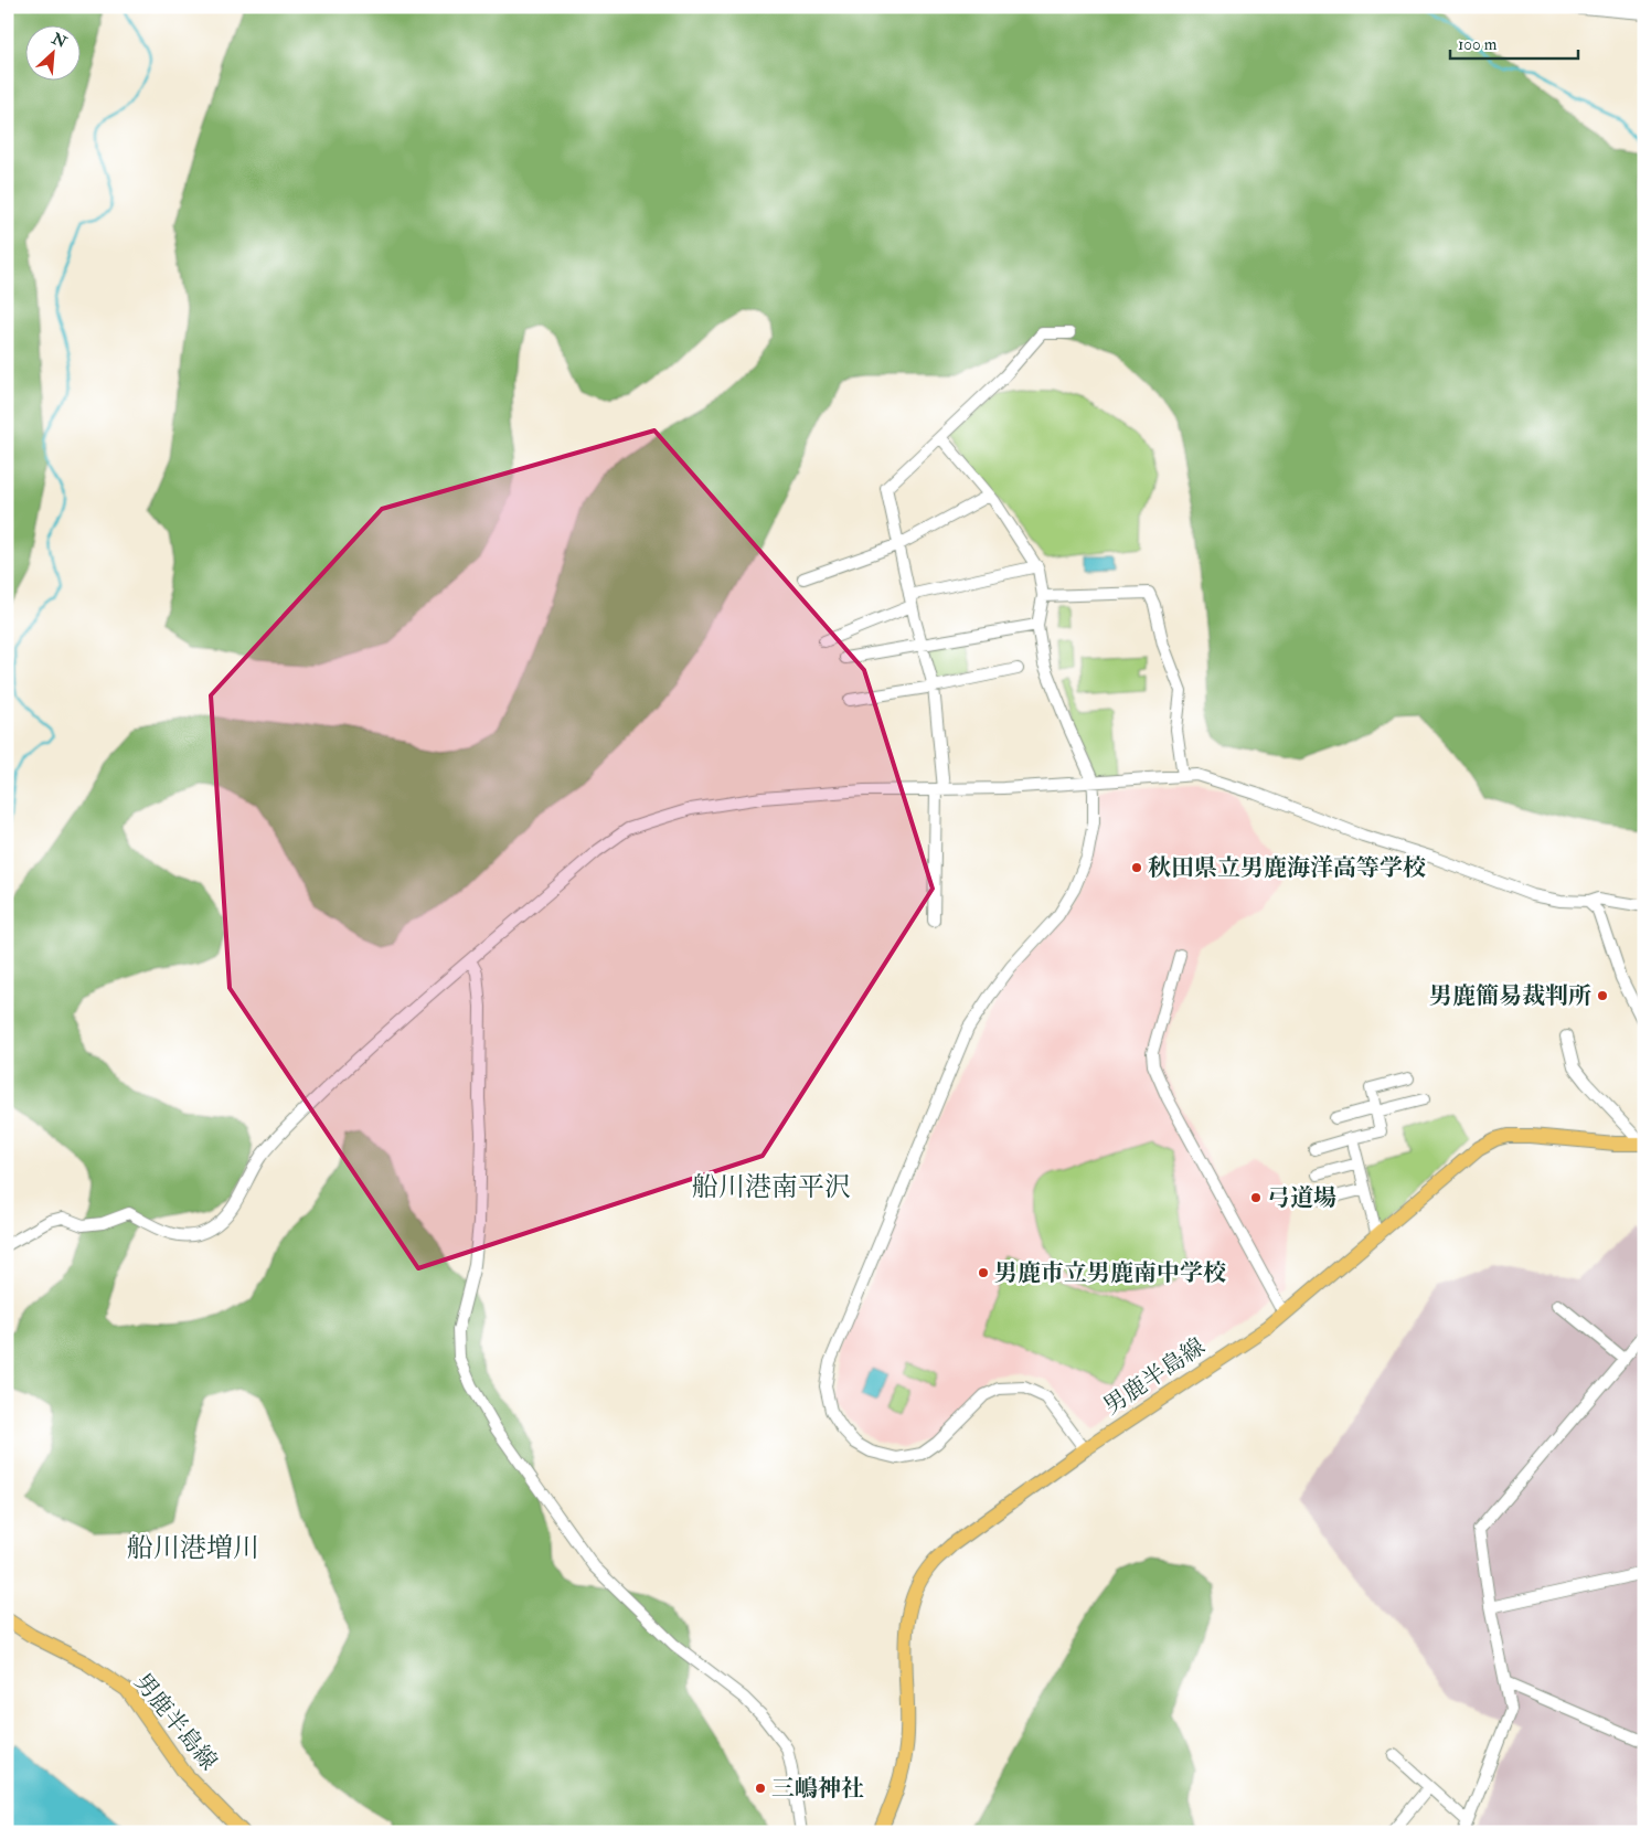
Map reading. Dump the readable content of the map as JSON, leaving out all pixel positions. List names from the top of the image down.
{
  "streets": {
    "main road": ["男鹿半島線"]
  },
  "districts": ["船川港南平沢", "船川港増川"],
  "places": [
    "秋田県立男鹿海洋高等学校",
    "男鹿簡易裁判所",
    "弓道場",
    "男鹿市立男鹿南中学校",
    "三嶋神社"
  ],
  "scale_bar": "100 m",
  "north": "top right"
}
